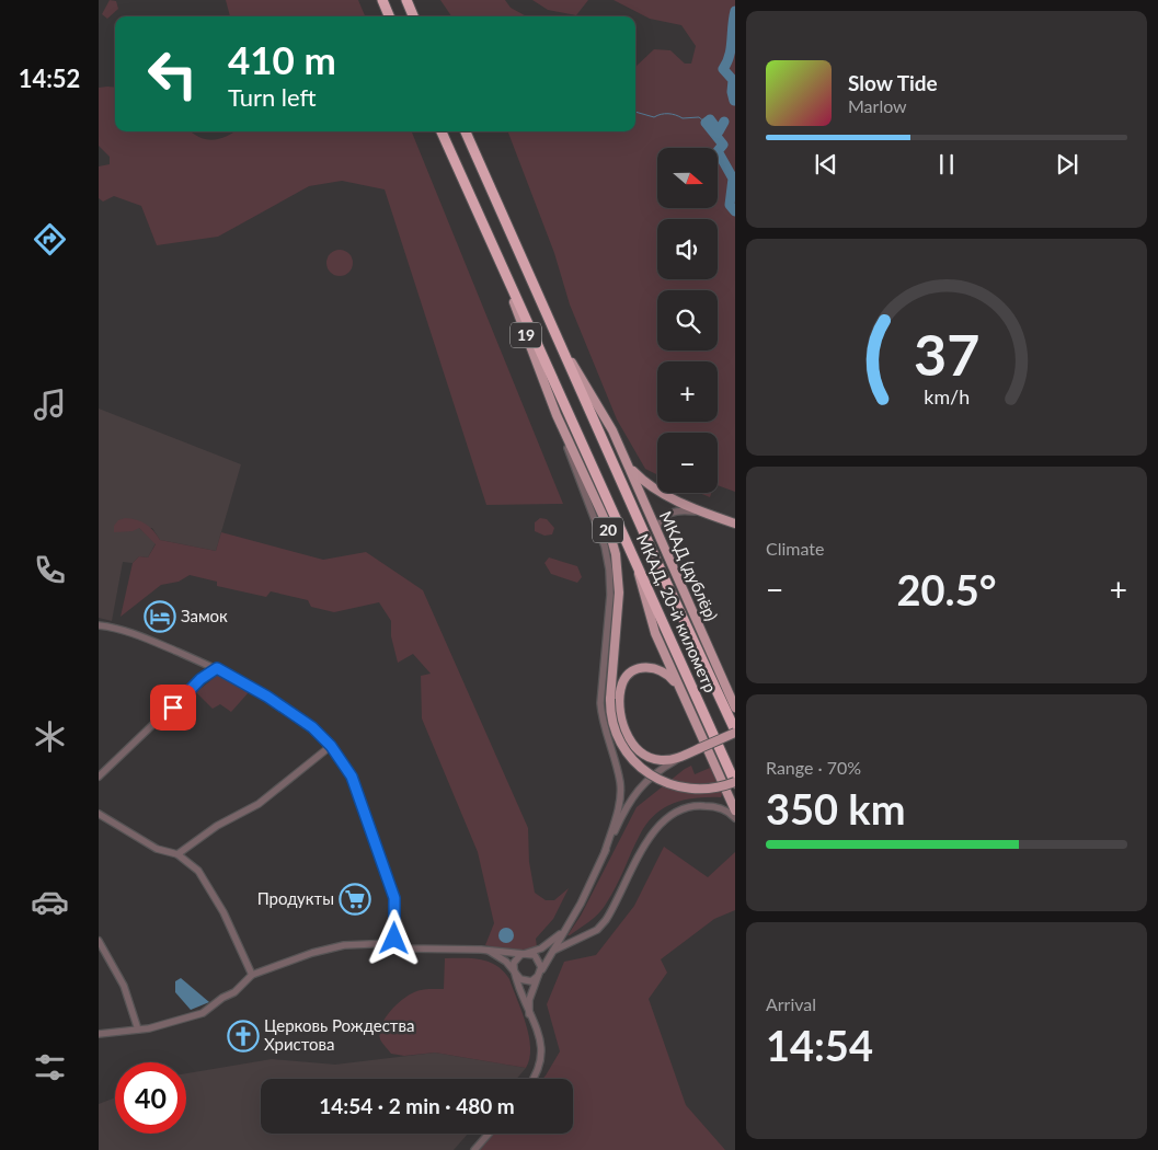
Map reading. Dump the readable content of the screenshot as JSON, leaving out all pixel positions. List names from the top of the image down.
{
  "streets": {
    "highway": ["МКАД, 20-й километр"],
    "main road": ["19", "20", "МКАД (дублёр)"]
  },
  "crossings": [
    ["19", "20"],
    ["19", "МКАД, 20-й километр"],
    ["20", "МКАД, 20-й километр"],
    ["МКАД (дублёр)", "МКАД, 20-й километр"]
  ],
  "places": {
    "hotel": ["Замок"],
    "supermarket": ["Продукты"],
    "church": ["Церковь Рождества Христова"]
  },
  "north": "right",
  "page": {
    "tabs": "14:52",
    "turn": ["410 m", "Turn left"],
    "song": ["Slow Tide", "Marlow"],
    "map_buttons": ["+", "−"],
    "tile": [
      "Climate",
      ["Range · 70%", "350 km"],
      ["Arrival", "14:54"]
    ],
    "heat": ["−", "20.5°", "+"],
    "limit": "40",
    "trip": "14:54 · 2 min · 480 m",
    "gauge": ["37", "km/h"]
  }
}
